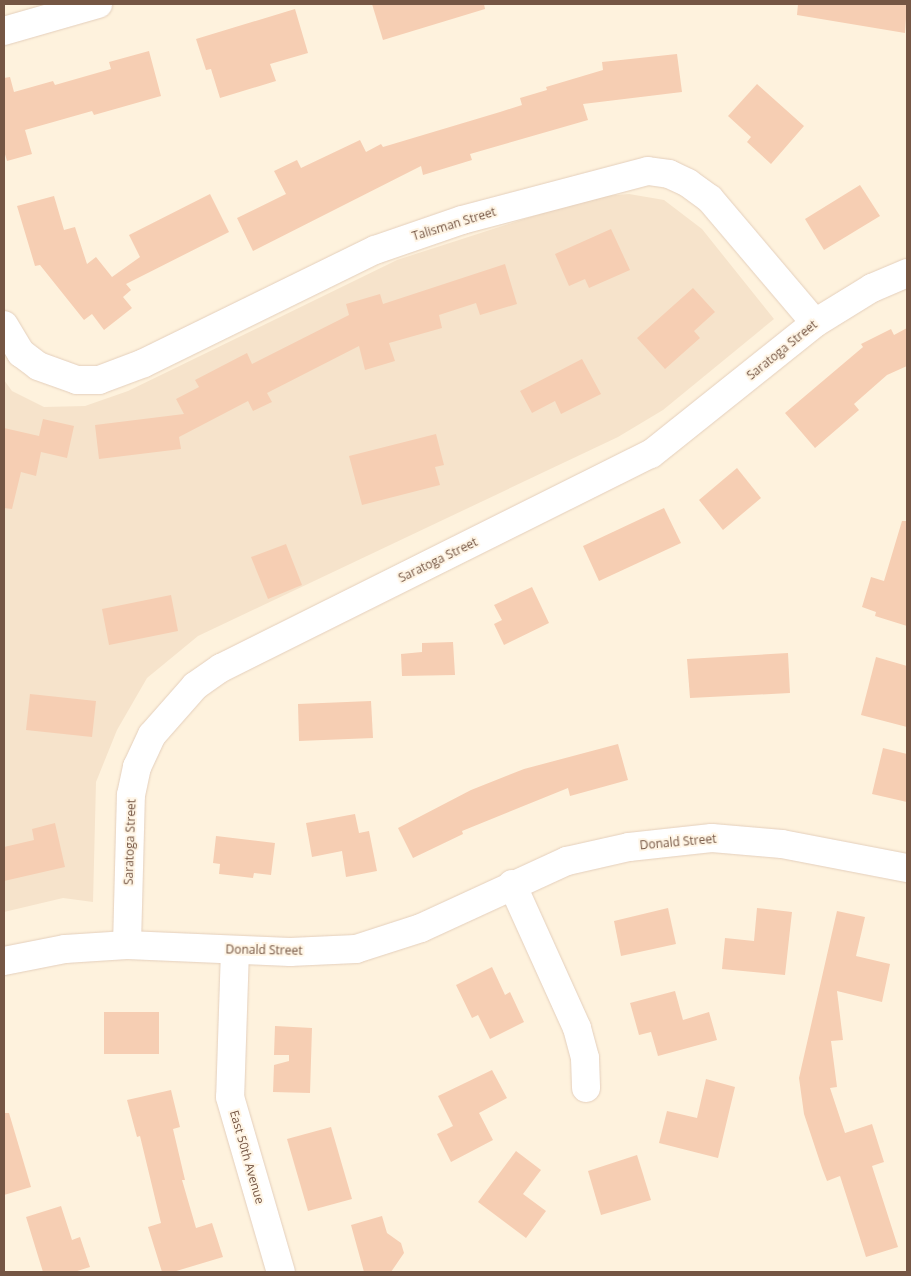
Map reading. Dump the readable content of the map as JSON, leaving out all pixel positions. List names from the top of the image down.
{
  "streets": {
    "street": [
      "Talisman Street",
      "Saratoga Street",
      "Donald Street",
      "East 50th Avenue"
    ]
  },
  "crossings": [
    ["Talisman Street", "Saratoga Street"],
    ["Saratoga Street", "Donald Street"],
    ["Donald Street", "East 50th Avenue"]
  ]
}
